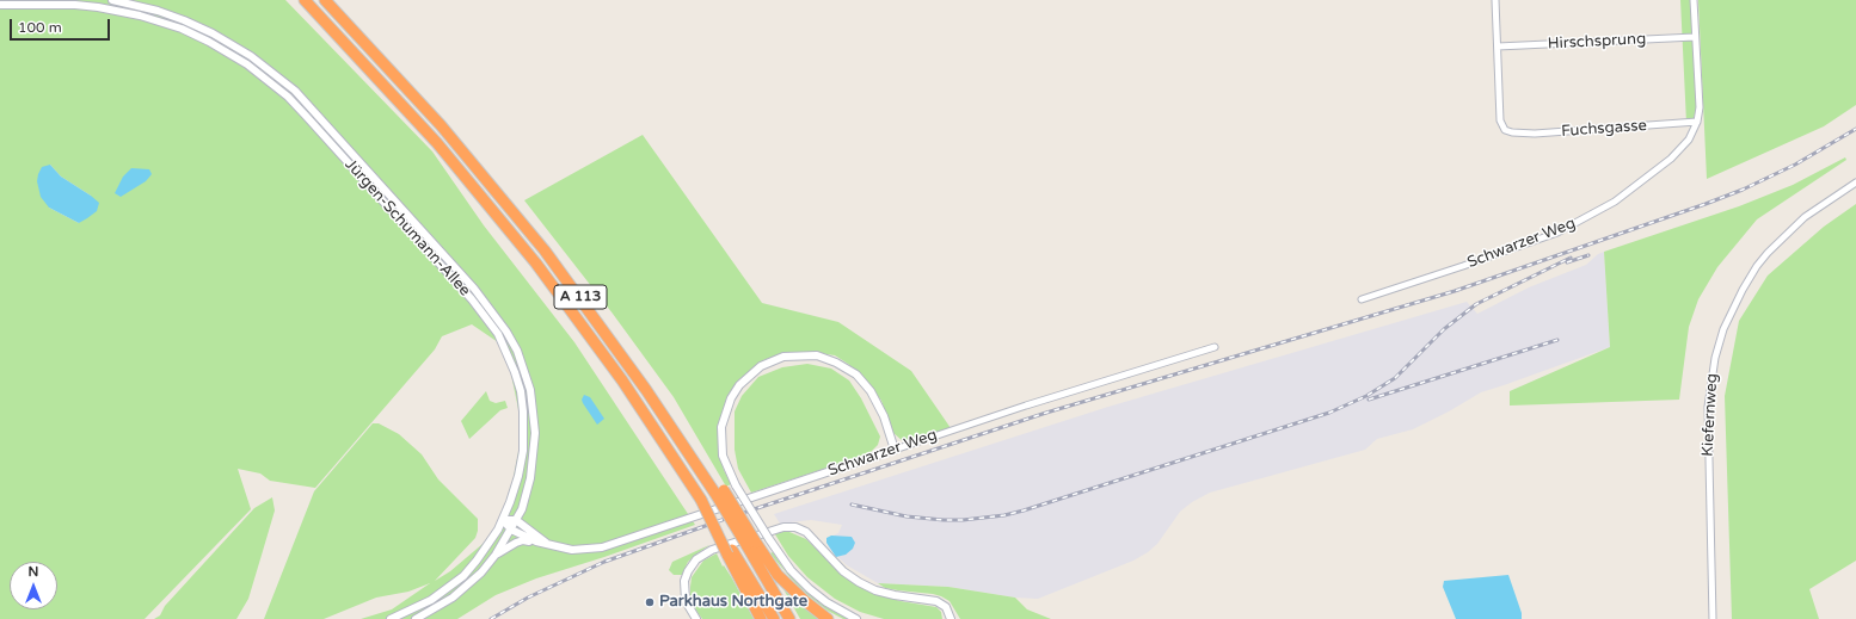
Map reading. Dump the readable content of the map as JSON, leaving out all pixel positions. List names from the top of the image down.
{
  "streets": {
    "highway": ["A 113"],
    "street": [
      "Hirschsprung",
      "Fuchsgasse",
      "Jürgen-Schumann-Allee",
      "Schwarzer Weg",
      "Kiefernweg"
    ]
  },
  "crossings": [
    ["Hirschsprung", "Fuchsgasse"],
    ["Hirschsprung", "Schwarzer Weg"],
    ["Fuchsgasse", "Schwarzer Weg"],
    ["Jürgen-Schumann-Allee", "Schwarzer Weg"]
  ],
  "places": ["Parkhaus Northgate"],
  "scale_bar": "100 m",
  "north": "top"
}
